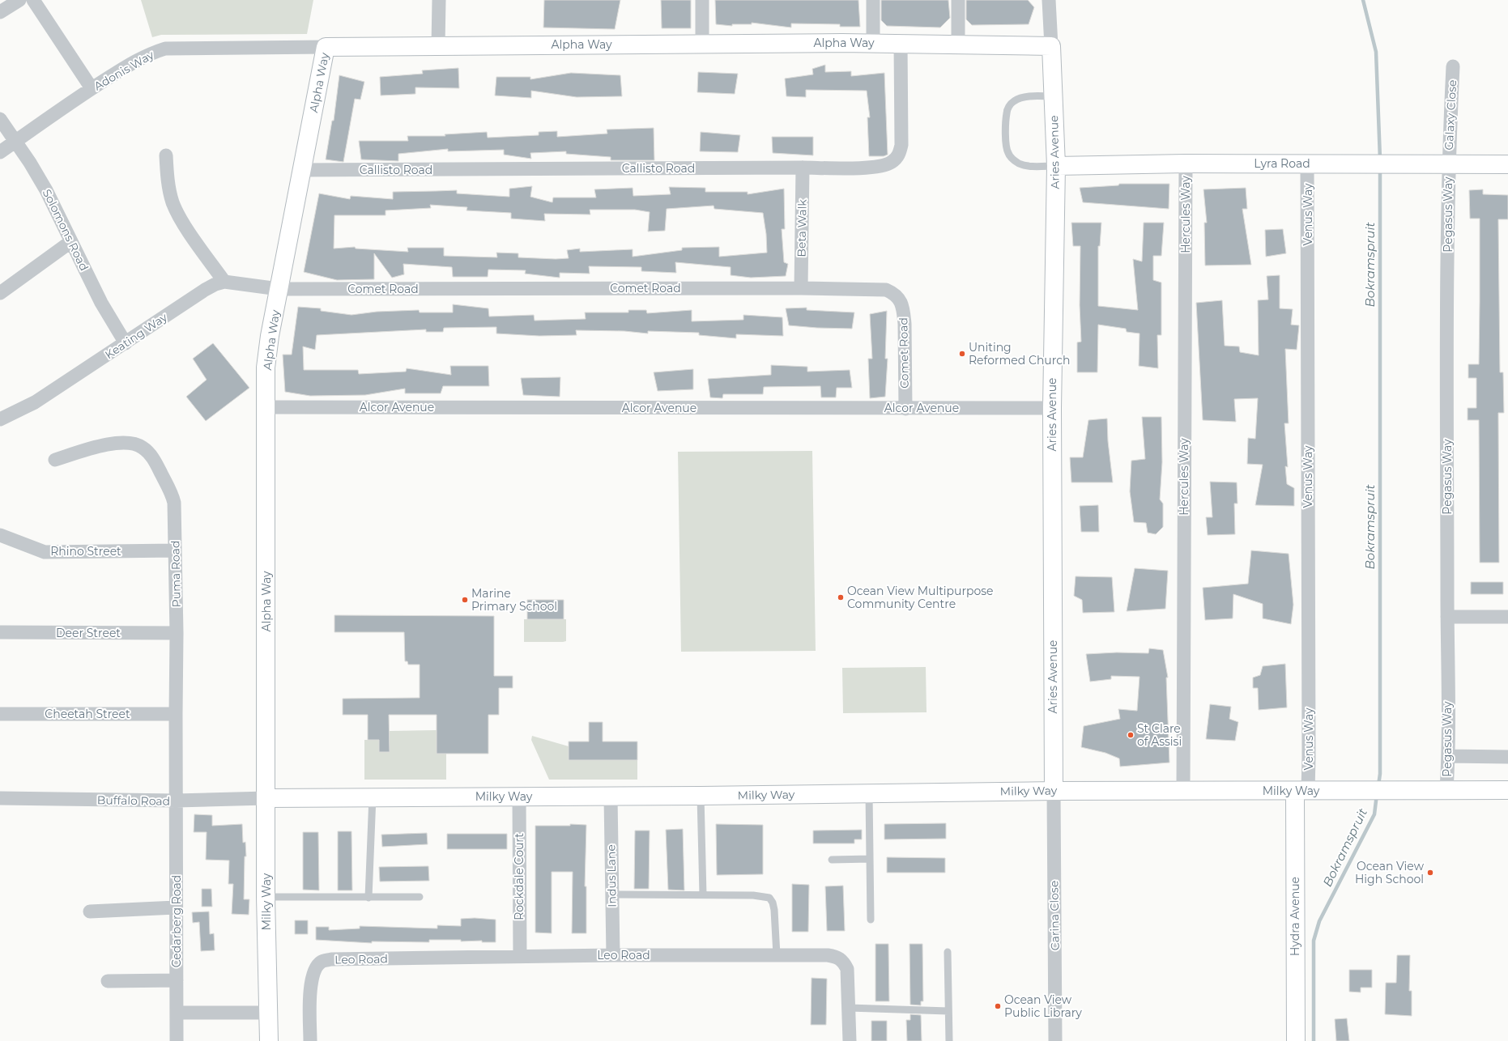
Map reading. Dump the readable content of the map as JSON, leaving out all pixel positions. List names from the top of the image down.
{
  "streets": {
    "street": [
      "Alpha Way",
      "Adonis Way",
      "Galaxy Close",
      "Aries Avenue",
      "Lyra Road",
      "Callisto Road",
      "Hercules Way",
      "Venus Way",
      "Pegasus Way",
      "Beta Walk",
      "Solomons Road",
      "Comet Road",
      "Keating Way",
      "Alcor Avenue",
      "Rhino Street",
      "Puma Road",
      "Deer Street",
      "Cheetah Street",
      "Milky Way",
      "Buffalo Road",
      "Indus Lane",
      "Rockdale Court",
      "Carina Close",
      "Hydra Avenue",
      "Cedarberg Road",
      "Leo Road"
    ]
  },
  "crossings": [
    ["Alpha Way", "Adonis Way"],
    ["Alpha Way", "Aries Avenue"],
    ["Alpha Way", "Callisto Road"],
    ["Alpha Way", "Comet Road"],
    ["Alpha Way", "Keating Way"],
    ["Alpha Way", "Alcor Avenue"],
    ["Alpha Way", "Milky Way"],
    ["Alpha Way", "Buffalo Road"],
    ["Adonis Way", "Solomons Road"],
    ["Galaxy Close", "Lyra Road"],
    ["Galaxy Close", "Pegasus Way"],
    ["Aries Avenue", "Lyra Road"],
    ["Aries Avenue", "Alcor Avenue"],
    ["Aries Avenue", "Milky Way"],
    ["Aries Avenue", "Carina Close"],
    ["Lyra Road", "Hercules Way"],
    ["Lyra Road", "Venus Way"],
    ["Lyra Road", "Pegasus Way"],
    ["Callisto Road", "Beta Walk"],
    ["Hercules Way", "Milky Way"],
    ["Venus Way", "Milky Way"],
    ["Venus Way", "Hydra Avenue"],
    ["Pegasus Way", "Milky Way"],
    ["Beta Walk", "Comet Road"],
    ["Solomons Road", "Keating Way"],
    ["Comet Road", "Keating Way"],
    ["Comet Road", "Alcor Avenue"],
    ["Rhino Street", "Puma Road"],
    ["Puma Road", "Deer Street"],
    ["Puma Road", "Cheetah Street"],
    ["Puma Road", "Buffalo Road"],
    ["Puma Road", "Cedarberg Road"],
    ["Milky Way", "Buffalo Road"],
    ["Milky Way", "Indus Lane"],
    ["Milky Way", "Rockdale Court"],
    ["Milky Way", "Carina Close"],
    ["Milky Way", "Hydra Avenue"],
    ["Buffalo Road", "Cedarberg Road"],
    ["Indus Lane", "Leo Road"],
    ["Rockdale Court", "Leo Road"]
  ],
  "water": ["Bokramspruit"],
  "places": [
    "Uniting Reformed Church",
    "Ocean View Multipurpose Community Centre",
    "Marine Primary School",
    "St Clare of Assisi",
    "Ocean View High School",
    "Ocean View Public Library"
  ]
}
